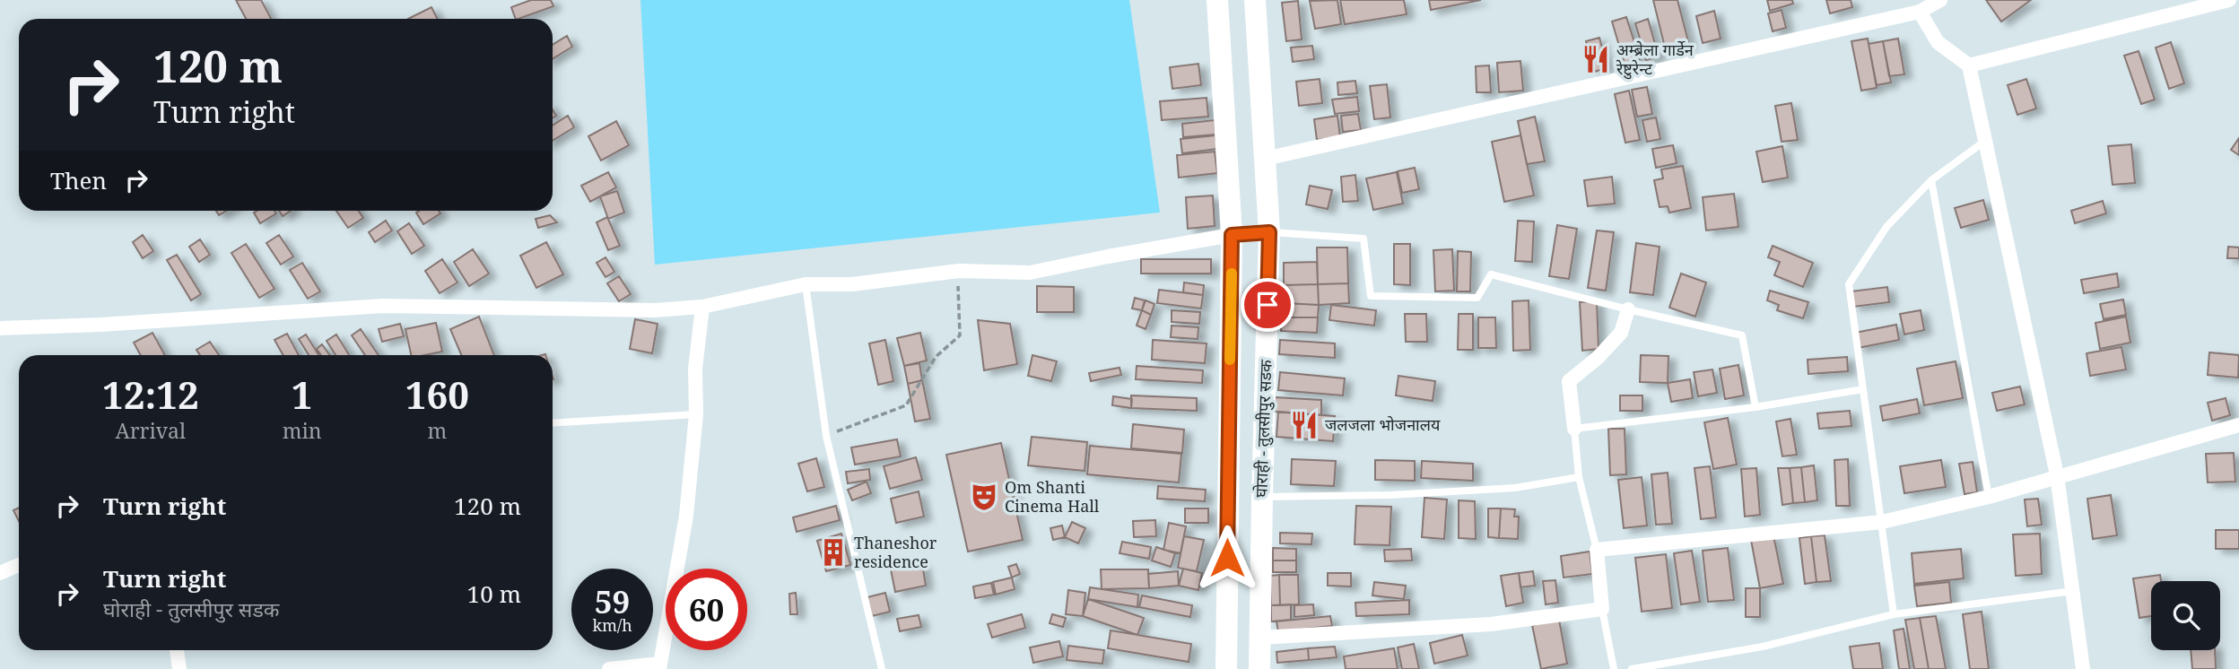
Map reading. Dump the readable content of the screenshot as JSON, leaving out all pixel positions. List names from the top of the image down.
{
  "streets": {
    "main road": ["घोराही - तुलसीपुर सडक"]
  },
  "places": {
    "restaurant": ["अम्ब्रेला गार्डेन रेष्टुरेन्ट", "जलजला भोजनालय"],
    "theatre": ["Om Shanti Cinema Hall"],
    "building": ["Thaneshor residence"]
  },
  "page": {
    "turn": ["120 m", "Turn right"],
    "then": "Then",
    "eta": [
      "12:12",
      "Arrival",
      "1",
      "min",
      "160",
      "m"
    ],
    "list": [
      {
        "name": "Turn right",
        "value": "120 m"
      },
      {
        "name": "Turn right",
        "note": "घोराही - तुलसीपुर सडक",
        "value": "10 m"
      }
    ],
    "speed": "59 km/h",
    "limit": "60"
  }
}
